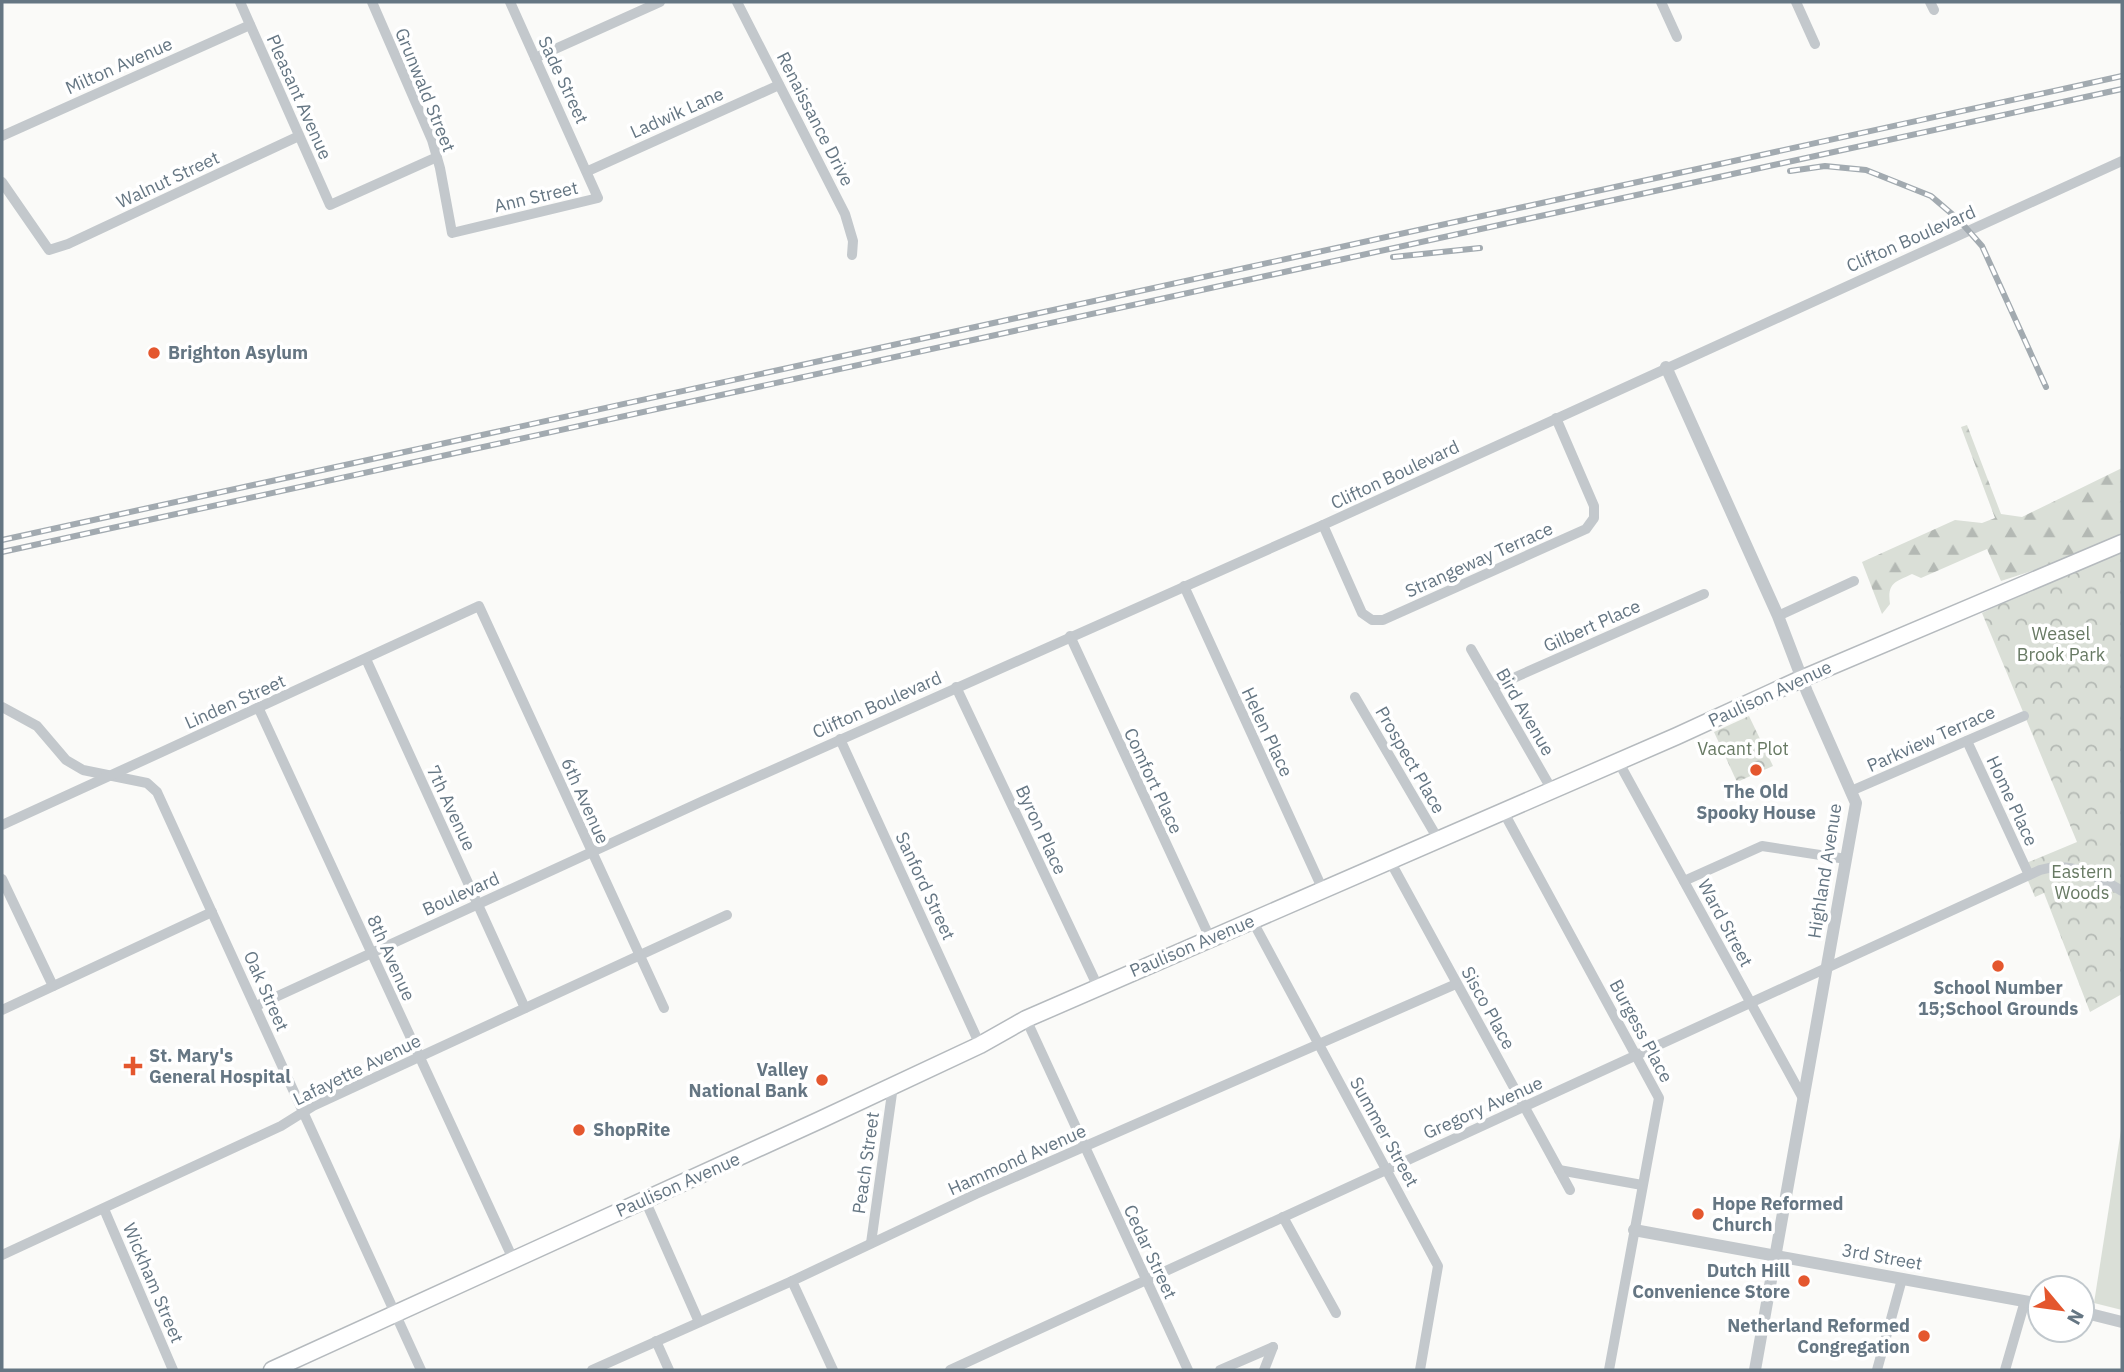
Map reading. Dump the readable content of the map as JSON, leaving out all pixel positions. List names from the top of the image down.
{
  "streets": {
    "main road": ["Paulison Avenue"],
    "street": [
      "Milton Avenue",
      "Sade Street",
      "Grunwald Street",
      "Pleasant Avenue",
      "Ladwik Lane",
      "Renaissance Drive",
      "Walnut Street",
      "Ann Street",
      "Clifton Boulevard",
      "Strangeway Terrace",
      "Gilbert Place",
      "Linden Street",
      "Bird Avenue",
      "Helen Place",
      "Parkview Terrace",
      "Prospect Place",
      "Comfort Place",
      "6th Avenue",
      "Home Place",
      "7th Avenue",
      "Byron Place",
      "Highland Avenue",
      "Sanford Street",
      "Boulevard",
      "Ward Street",
      "8th Avenue",
      "Oak Street",
      "Sisco Place",
      "Burgess Place",
      "Lafayette Avenue",
      "Gregory Avenue",
      "Summer Street",
      "Hammond Avenue",
      "Peach Street",
      "Cedar Street",
      "3rd Street",
      "Wickham Street"
    ]
  },
  "crossings": [
    ["Milton Avenue", "Pleasant Avenue"],
    ["Sade Street", "Ladwik Lane"],
    ["Sade Street", "Ann Street"],
    ["Grunwald Street", "Pleasant Avenue"],
    ["Grunwald Street", "Ann Street"],
    ["Pleasant Avenue", "Walnut Street"],
    ["Ladwik Lane", "Renaissance Drive"],
    ["Ladwik Lane", "Ann Street"],
    ["Clifton Boulevard", "Strangeway Terrace"],
    ["Clifton Boulevard", "Helen Place"],
    ["Clifton Boulevard", "Comfort Place"],
    ["Clifton Boulevard", "Byron Place"],
    ["Clifton Boulevard", "Highland Avenue"],
    ["Clifton Boulevard", "Sanford Street"],
    ["Clifton Boulevard", "Boulevard"],
    ["Gilbert Place", "Bird Avenue"],
    ["Paulison Avenue", "Bird Avenue"],
    ["Paulison Avenue", "Helen Place"],
    ["Paulison Avenue", "Prospect Place"],
    ["Paulison Avenue", "Comfort Place"],
    ["Paulison Avenue", "Byron Place"],
    ["Paulison Avenue", "Highland Avenue"],
    ["Paulison Avenue", "Sanford Street"],
    ["Paulison Avenue", "Ward Street"],
    ["Paulison Avenue", "8th Avenue"],
    ["Paulison Avenue", "Oak Street"],
    ["Paulison Avenue", "Sisco Place"],
    ["Paulison Avenue", "Burgess Place"],
    ["Paulison Avenue", "Summer Street"],
    ["Paulison Avenue", "Peach Street"],
    ["Paulison Avenue", "Cedar Street"],
    ["Linden Street", "6th Avenue"],
    ["Linden Street", "7th Avenue"],
    ["Linden Street", "8th Avenue"],
    ["Linden Street", "Oak Street"],
    ["Parkview Terrace", "Home Place"],
    ["Parkview Terrace", "Highland Avenue"],
    ["6th Avenue", "Boulevard"],
    ["6th Avenue", "Lafayette Avenue"],
    ["Home Place", "Gregory Avenue"],
    ["7th Avenue", "Boulevard"],
    ["7th Avenue", "Lafayette Avenue"],
    ["Highland Avenue", "Ward Street"],
    ["Highland Avenue", "Gregory Avenue"],
    ["Highland Avenue", "3rd Street"],
    ["Boulevard", "8th Avenue"],
    ["Boulevard", "Oak Street"],
    ["Ward Street", "Gregory Avenue"],
    ["8th Avenue", "Lafayette Avenue"],
    ["Oak Street", "Lafayette Avenue"],
    ["Sisco Place", "Gregory Avenue"],
    ["Sisco Place", "Hammond Avenue"],
    ["Burgess Place", "Gregory Avenue"],
    ["Burgess Place", "3rd Street"],
    ["Lafayette Avenue", "Wickham Street"],
    ["Gregory Avenue", "Summer Street"],
    ["Gregory Avenue", "Cedar Street"],
    ["Summer Street", "Hammond Avenue"],
    ["Hammond Avenue", "Peach Street"],
    ["Hammond Avenue", "Cedar Street"]
  ],
  "parks": ["Weasel Brook Park", "Vacant Plot", "Eastern Woods"],
  "places": {
    "other": [
      "Brighton Asylum",
      "The Old Spooky House",
      "School Number 15;School Grounds",
      "Valley National Bank",
      "ShopRite",
      "Hope Reformed Church",
      "Dutch Hill Convenience Store",
      "Netherland Reformed Congregation"
    ],
    "health": ["St. Mary's General Hospital"]
  },
  "north": "bottom right"
}
